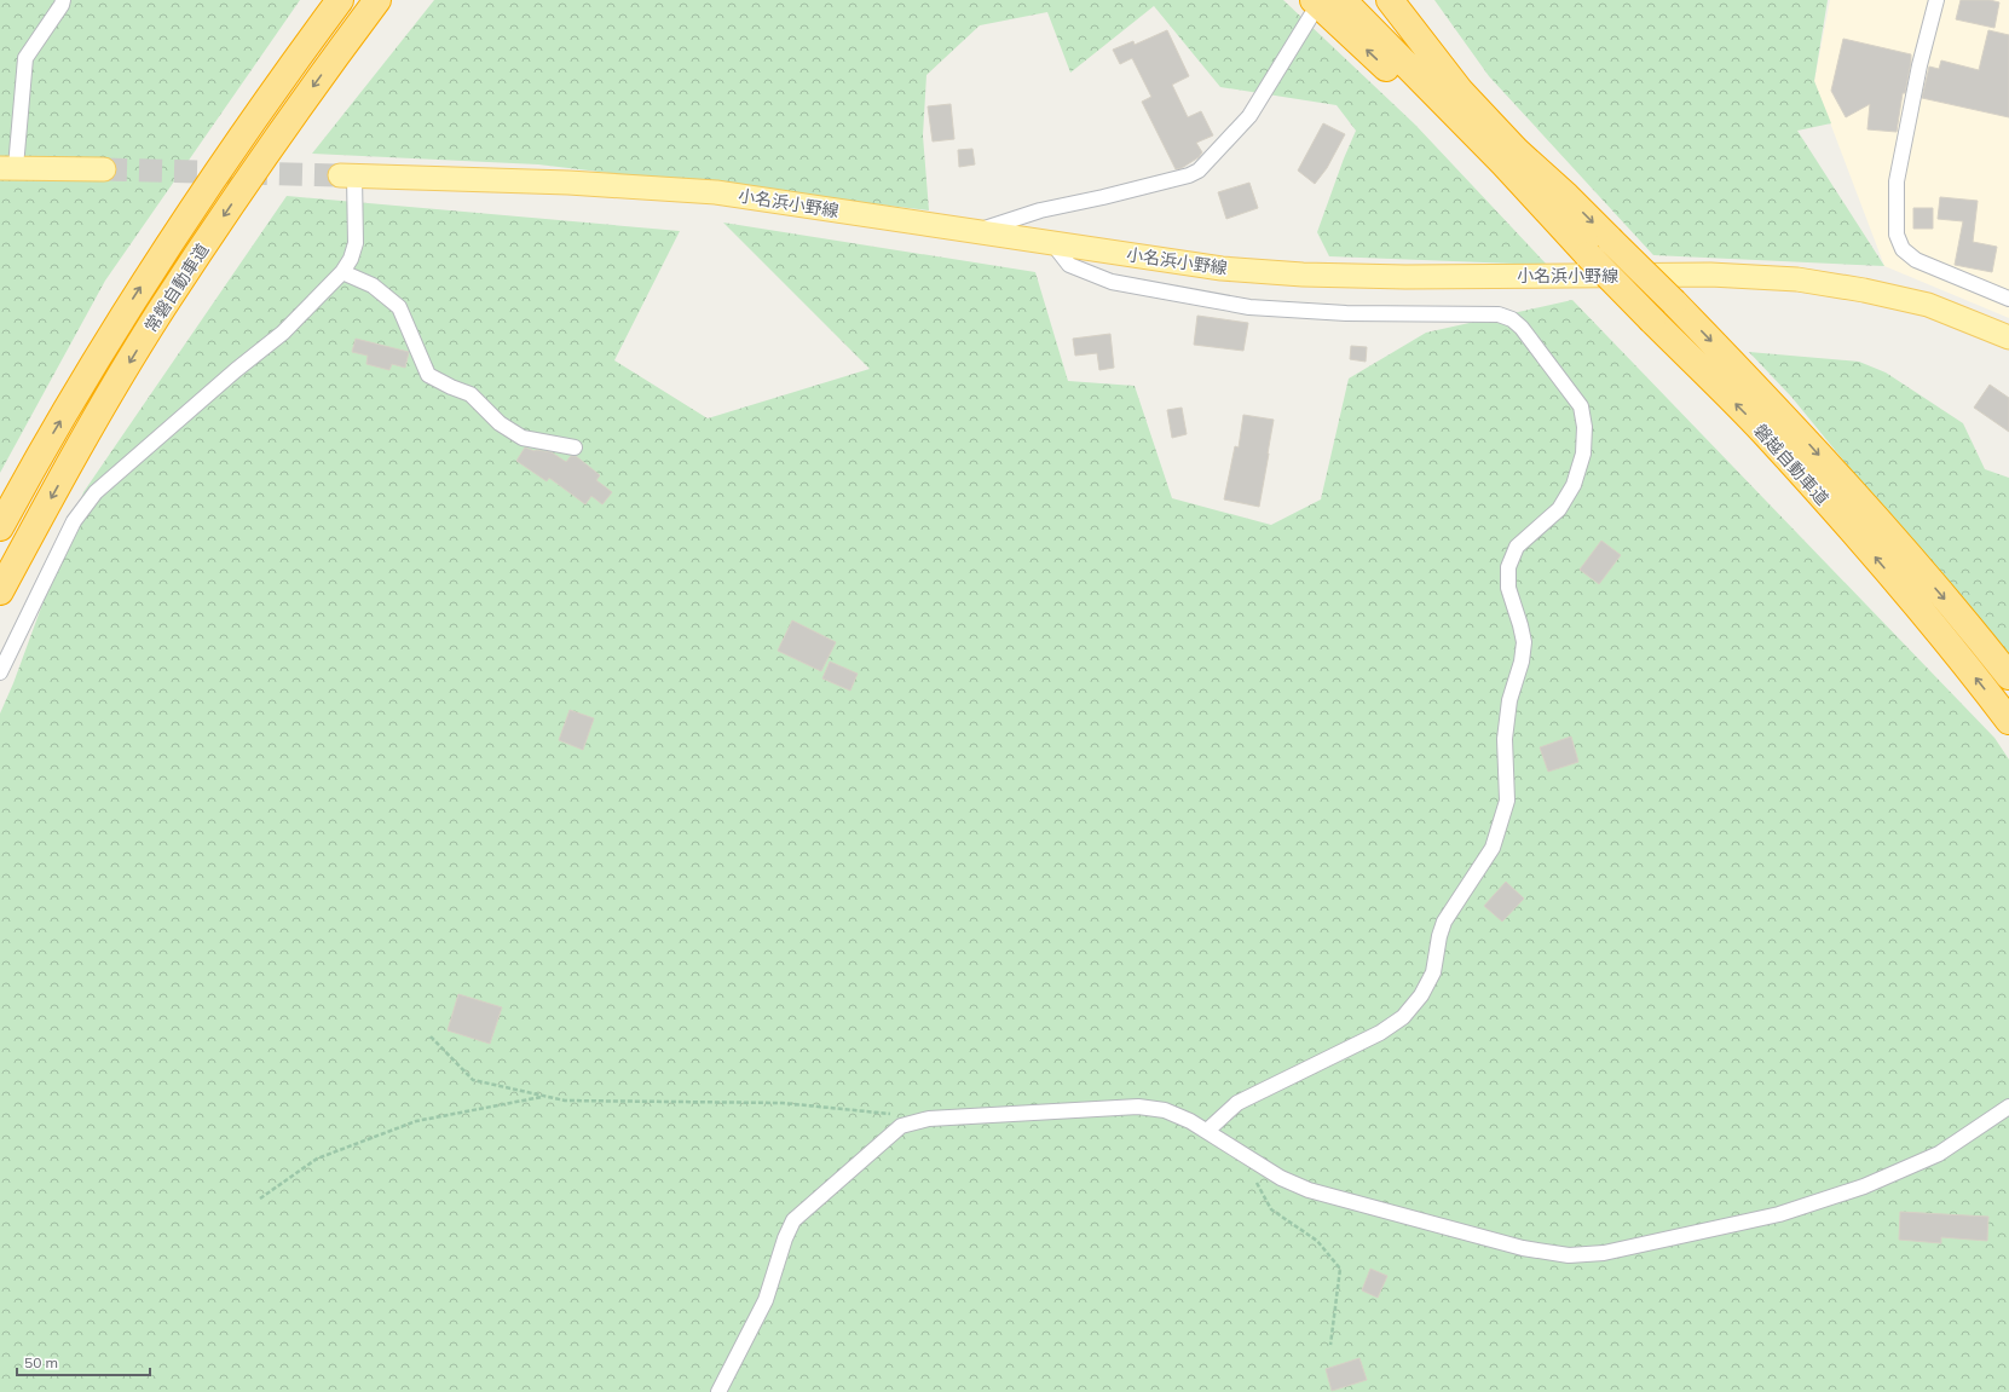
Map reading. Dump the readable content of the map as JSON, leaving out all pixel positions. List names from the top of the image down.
{
  "streets": {
    "highway": ["常磐自動車道", "磐越自動車道"],
    "main road": ["小名浜小野線"]
  },
  "scale_bar": "50 m"
}
